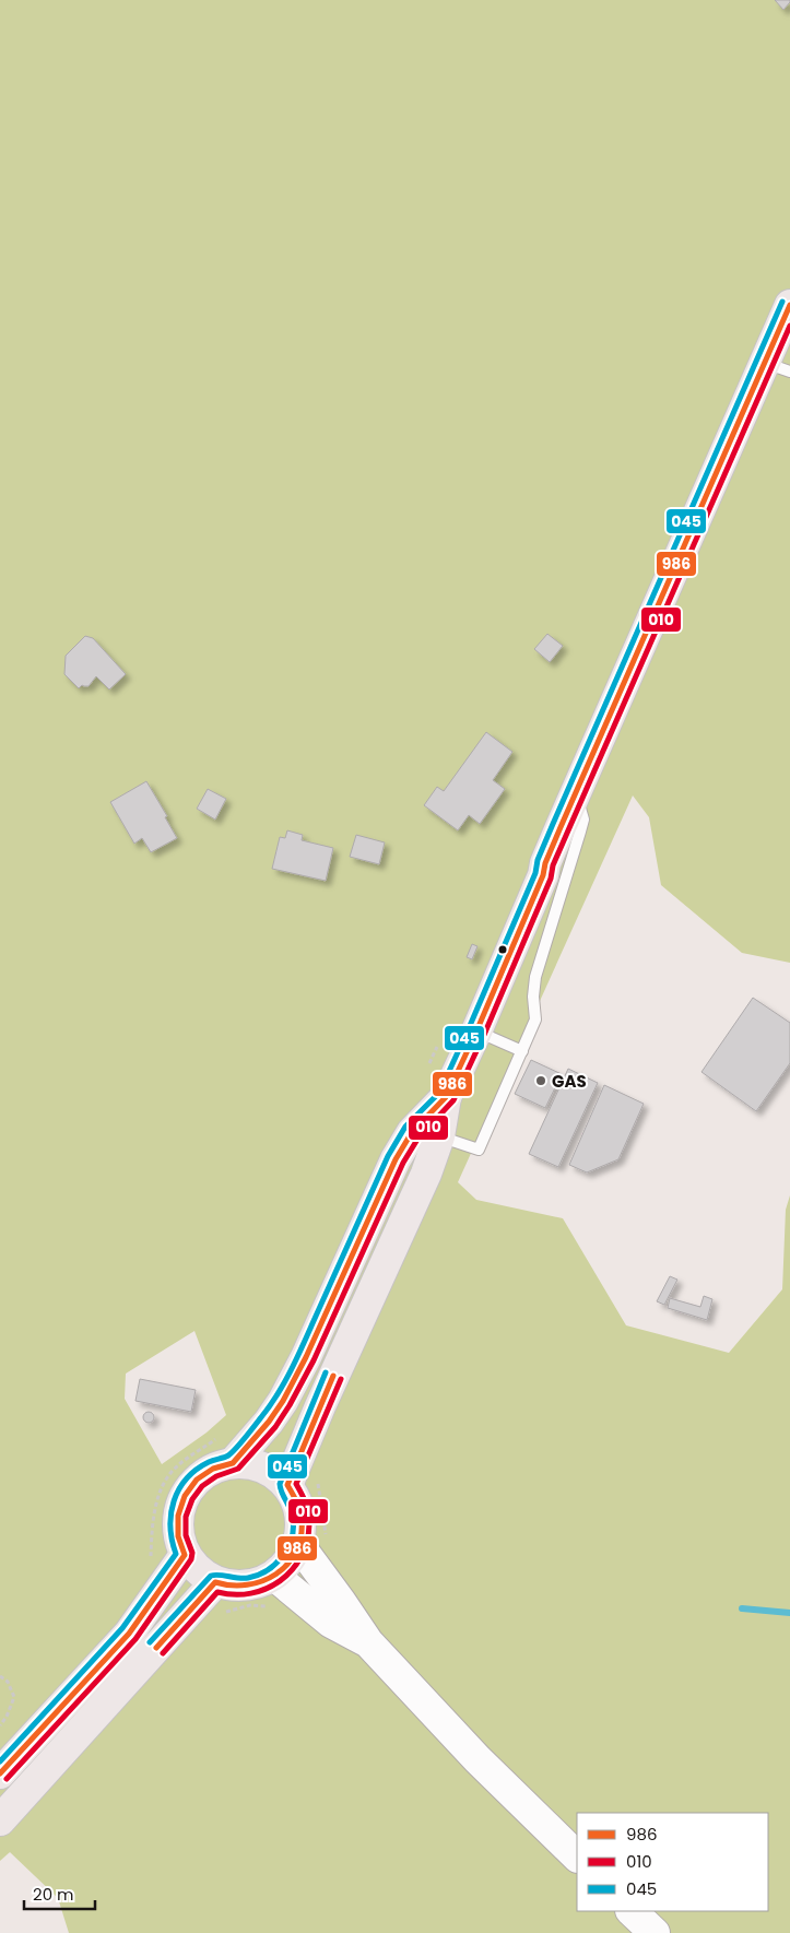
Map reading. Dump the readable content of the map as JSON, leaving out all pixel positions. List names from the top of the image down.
{
  "places": ["GAS"],
  "lines": ["transit line 045", "transit line 986", "transit line 010"],
  "legend": ["986", "010", "045"],
  "scale_bar": "20 m"
}
